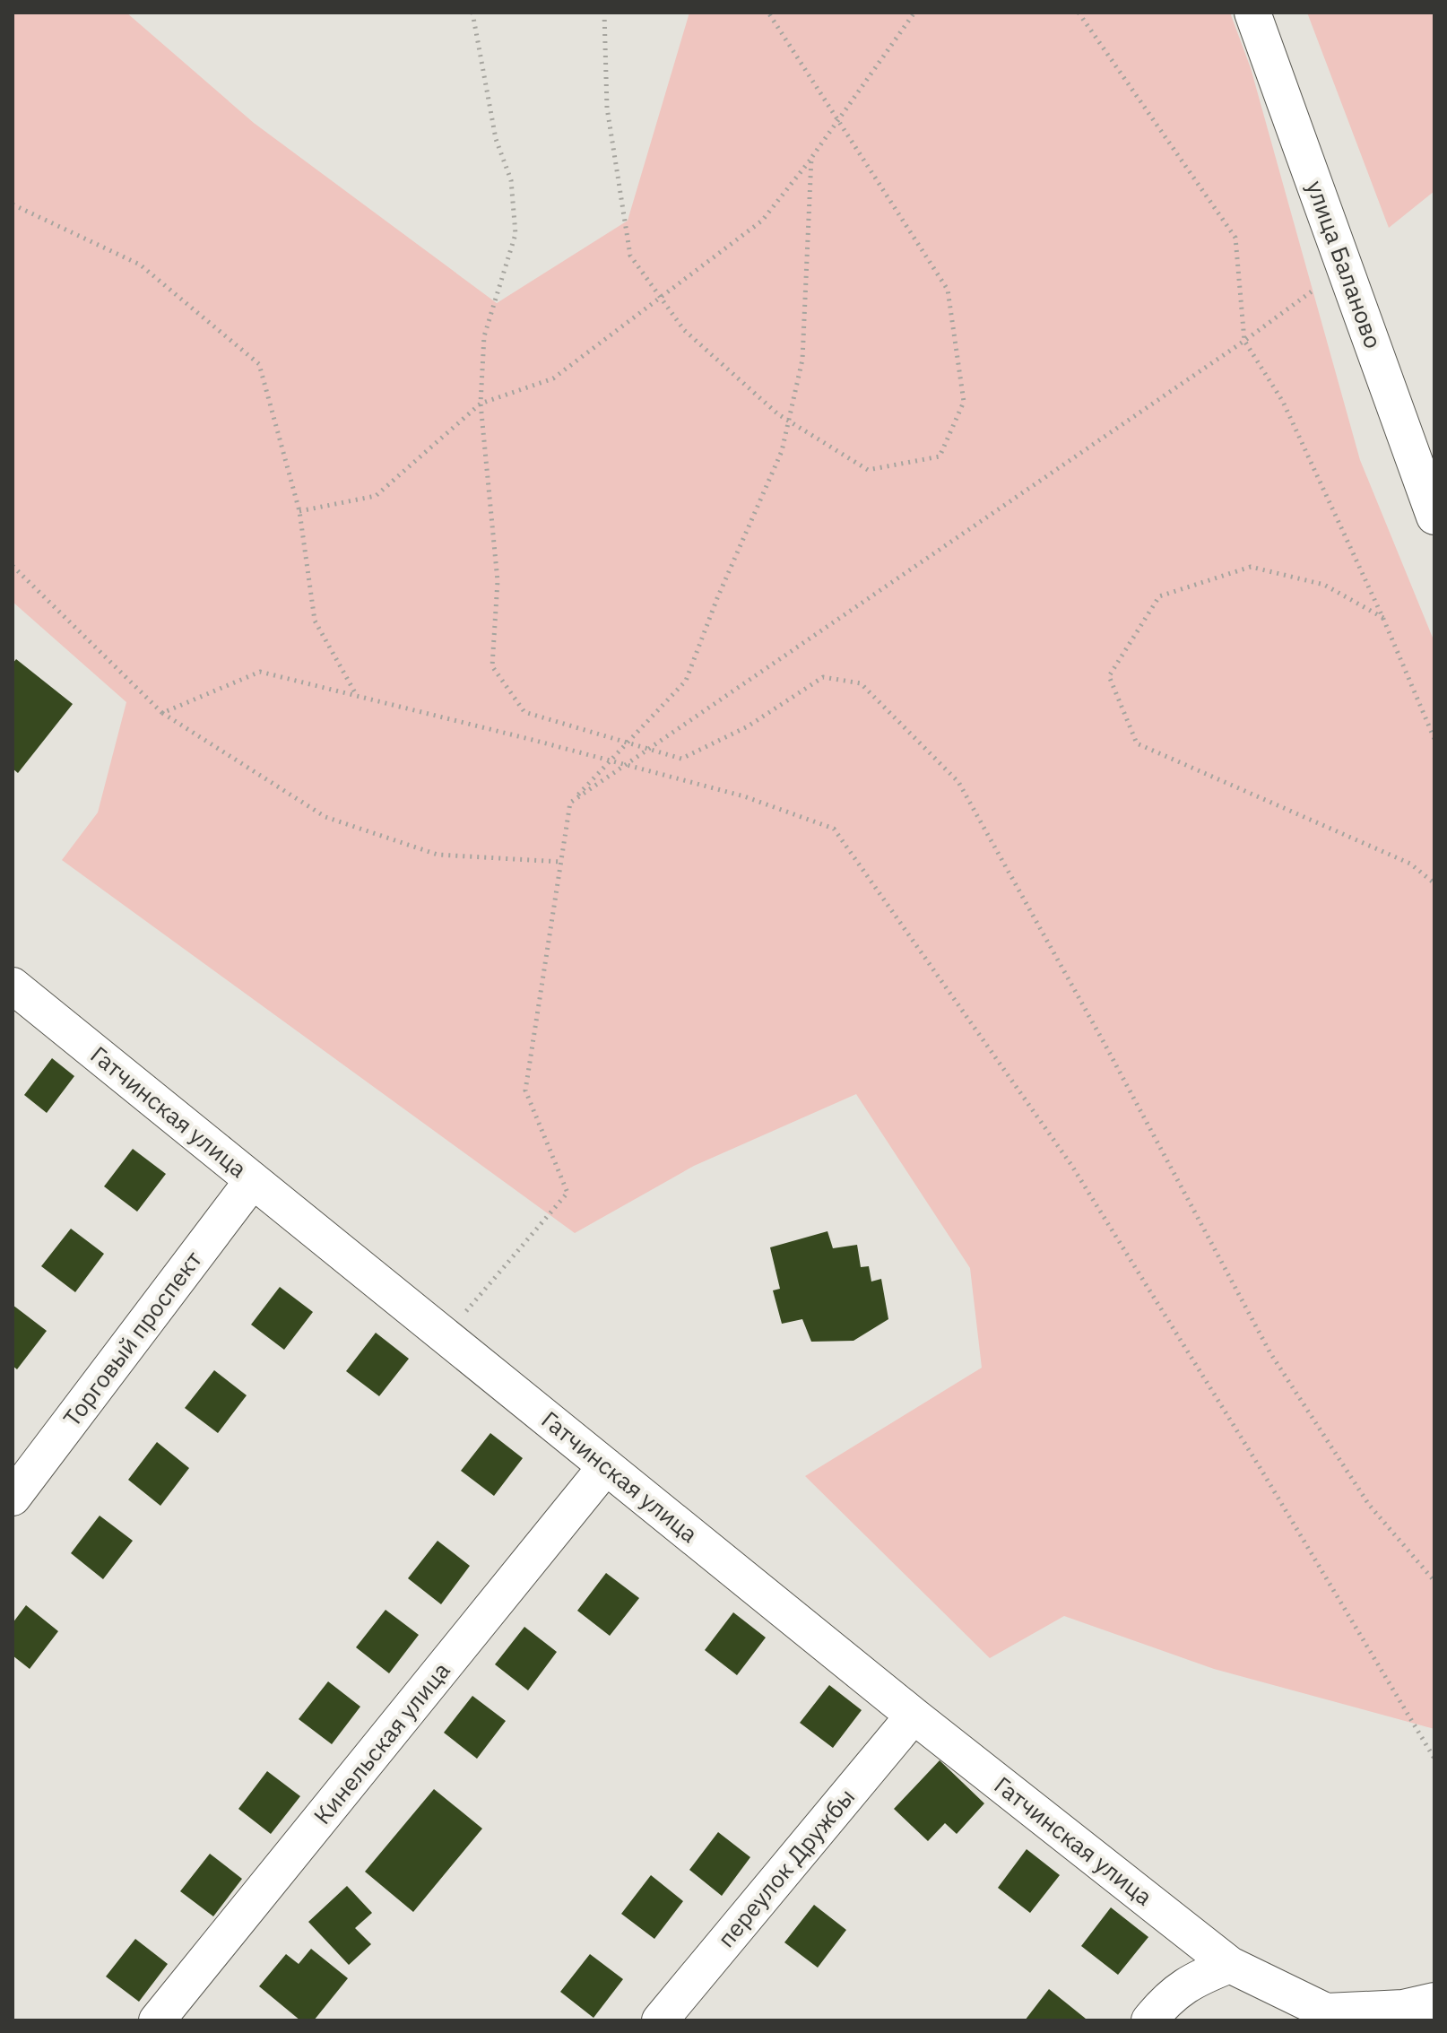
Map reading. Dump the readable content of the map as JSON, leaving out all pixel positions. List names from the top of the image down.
{
  "streets": {
    "street": [
      "улица Баланово",
      "Гатчинская улица",
      "Торговый проспект",
      "Кинельская улица",
      "переулок Дружбы"
    ]
  },
  "crossings": [
    ["Гатчинская улица", "Торговый проспект"],
    ["Гатчинская улица", "Кинельская улица"],
    ["Гатчинская улица", "переулок Дружбы"]
  ]
}
